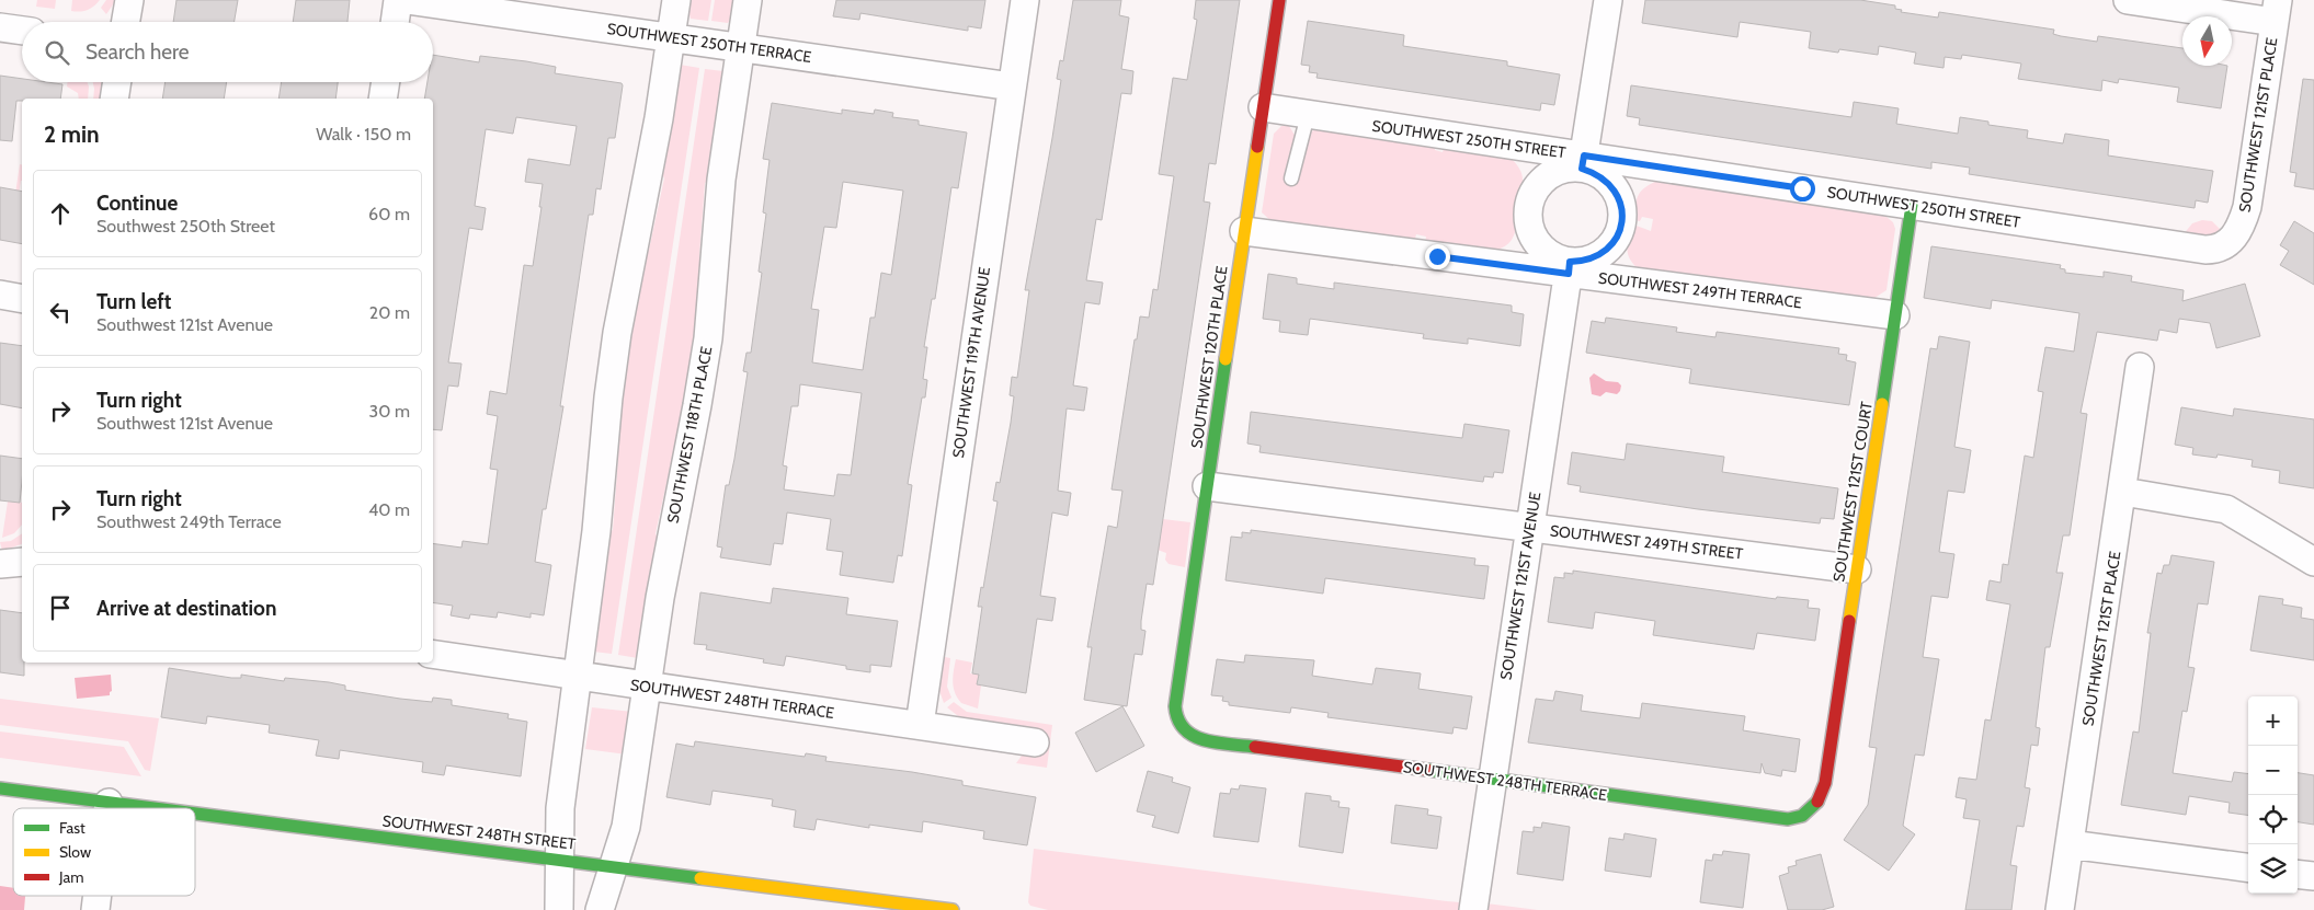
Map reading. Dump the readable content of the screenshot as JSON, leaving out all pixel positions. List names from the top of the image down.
{
  "streets": {
    "street": [
      "SOUTHWEST 250TH TERRACE",
      "SOUTHWEST 121ST PLACE",
      "SOUTHWEST 250TH STREET",
      "SOUTHWEST 249TH TERRACE",
      "SOUTHWEST 120TH PLACE",
      "SOUTHWEST 119TH AVENUE",
      "SOUTHWEST 118TH PLACE",
      "SOUTHWEST 121ST COURT",
      "SOUTHWEST 249TH STREET",
      "SOUTHWEST 121ST AVENUE",
      "SOUTHWEST 248TH TERRACE",
      "SOUTHWEST 248TH STREET"
    ]
  },
  "crossings": [
    ["SOUTHWEST 250TH TERRACE", "SOUTHWEST 119TH AVENUE"],
    ["SOUTHWEST 250TH TERRACE", "SOUTHWEST 118TH PLACE"],
    ["SOUTHWEST 121ST PLACE", "SOUTHWEST 250TH STREET"],
    ["SOUTHWEST 250TH STREET", "SOUTHWEST 249TH TERRACE"],
    ["SOUTHWEST 250TH STREET", "SOUTHWEST 120TH PLACE"],
    ["SOUTHWEST 250TH STREET", "SOUTHWEST 121ST COURT"],
    ["SOUTHWEST 250TH STREET", "SOUTHWEST 121ST AVENUE"],
    ["SOUTHWEST 249TH TERRACE", "SOUTHWEST 120TH PLACE"],
    ["SOUTHWEST 249TH TERRACE", "SOUTHWEST 121ST COURT"],
    ["SOUTHWEST 249TH TERRACE", "SOUTHWEST 121ST AVENUE"],
    ["SOUTHWEST 120TH PLACE", "SOUTHWEST 249TH STREET"],
    ["SOUTHWEST 120TH PLACE", "SOUTHWEST 248TH TERRACE"],
    ["SOUTHWEST 119TH AVENUE", "SOUTHWEST 248TH TERRACE"],
    ["SOUTHWEST 118TH PLACE", "SOUTHWEST 248TH TERRACE"],
    ["SOUTHWEST 118TH PLACE", "SOUTHWEST 248TH STREET"],
    ["SOUTHWEST 121ST COURT", "SOUTHWEST 249TH STREET"],
    ["SOUTHWEST 121ST COURT", "SOUTHWEST 248TH TERRACE"],
    ["SOUTHWEST 249TH STREET", "SOUTHWEST 121ST AVENUE"],
    ["SOUTHWEST 121ST AVENUE", "SOUTHWEST 248TH TERRACE"]
  ],
  "legend": ["Fast", "Slow", "Jam"],
  "north": "bottom",
  "page": {
    "search": "Search here",
    "heading": ["2 min", "Walk · 150 m"],
    "list": [
      ["Continue", "Southwest 250th Street", "60 m"],
      ["Turn left", "Southwest 121st Avenue", "20 m"],
      ["Turn right", "Southwest 121st Avenue", "30 m"],
      ["Turn right", "Southwest 249th Terrace", "40 m"],
      "Arrive at destination"
    ],
    "map_buttons": ["+", "−"]
  }
}
